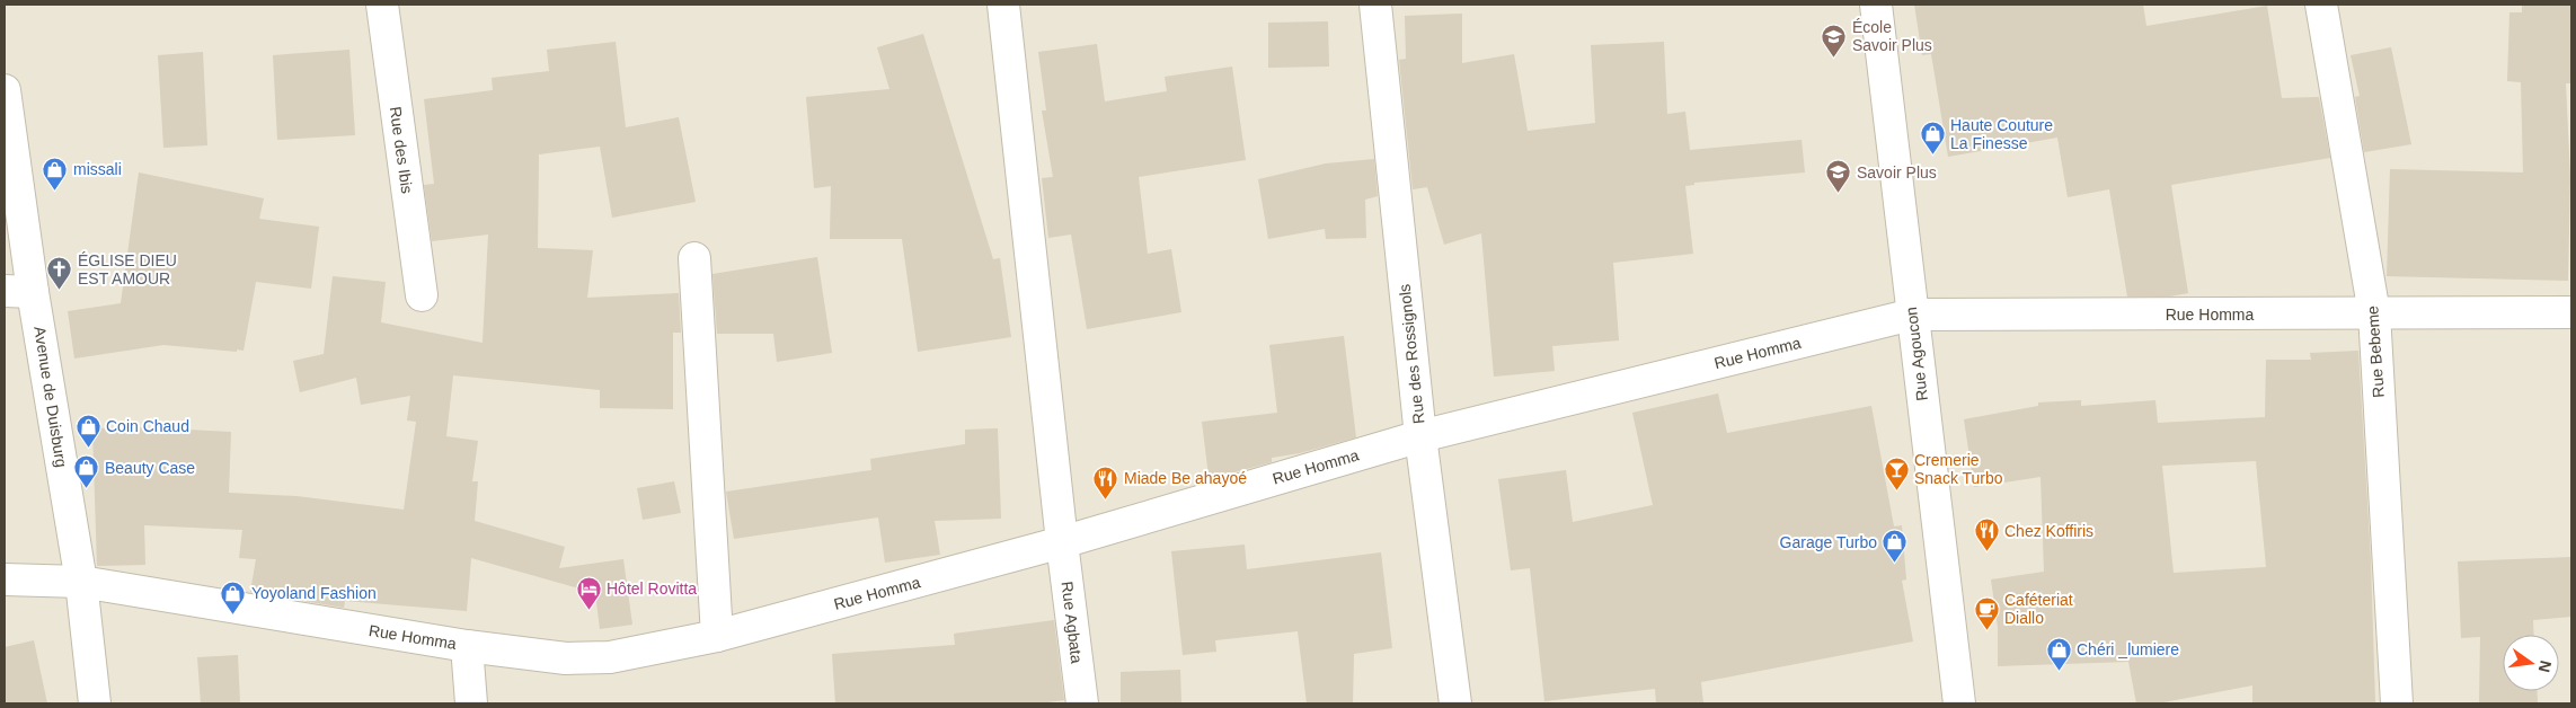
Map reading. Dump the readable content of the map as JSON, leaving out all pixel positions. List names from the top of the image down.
{
  "streets": {
    "street": [
      "Rue des Ibis",
      "Rue Homma",
      "Rue Bebeme",
      "Rue des Rossignols",
      "Rue Agoucon",
      "Avenue de Duisburg",
      "Rue Agbata"
    ]
  },
  "crossings": [
    ["Rue Homma", "Rue Bebeme"],
    ["Rue Homma", "Rue des Rossignols"],
    ["Rue Homma", "Rue Agoucon"],
    ["Rue Homma", "Avenue de Duisburg"],
    ["Rue Homma", "Rue Agbata"]
  ],
  "places": {
    "school or university": ["École Savoir Plus", "Savoir Plus"],
    "shop": [
      "Haute Couture La Finesse",
      "missali",
      "Coin Chaud",
      "Beauty Case",
      "Garage Turbo",
      "Yoyoland Fashion",
      "Chéri _lumiere"
    ],
    "church": ["ÉGLISE DIEU EST AMOUR"],
    "bar": ["Cremerie Snack Turbo"],
    "restaurant": ["Miade Be ahayoé", "Chez Koffiris"],
    "hotel": ["Hôtel Rovitta"],
    "cafe": ["Caféteriat Diallo"]
  },
  "north": "right"
}
